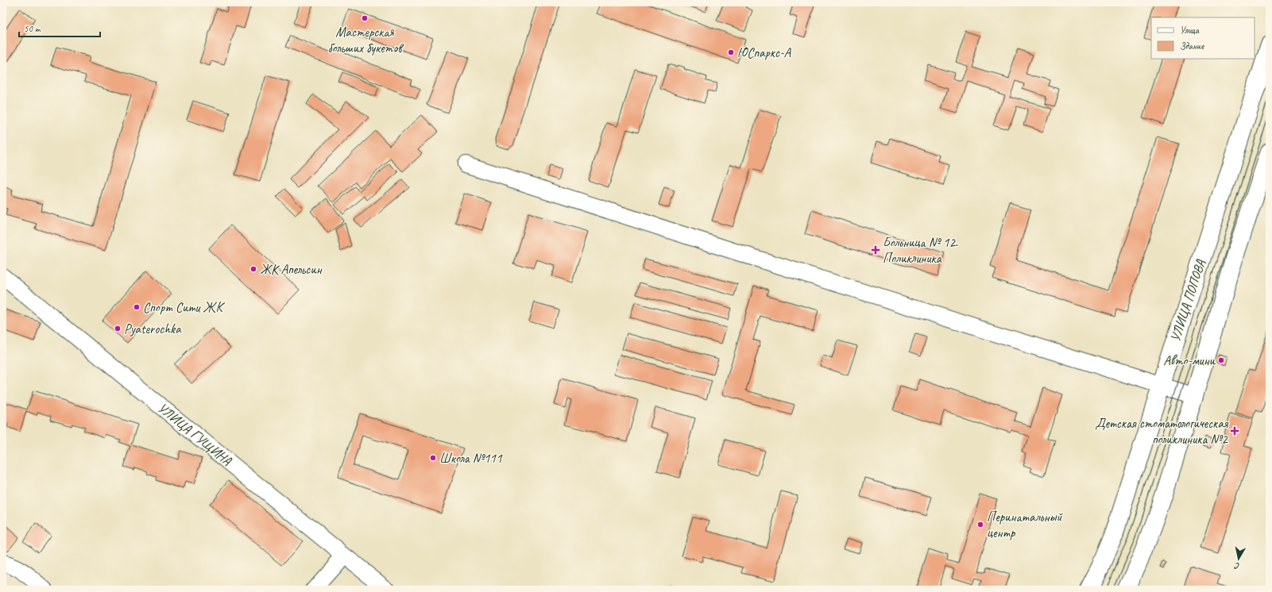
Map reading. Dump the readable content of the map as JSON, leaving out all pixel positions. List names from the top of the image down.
{
  "streets": {
    "main road": ["УЛИЦА ПОПОВА"],
    "street": ["УЛИЦА ГУЩИНА"]
  },
  "places": {
    "other": [
      "Мастерская больших букетов",
      "ЮСпаркс-А",
      "ЖК Апельсин",
      "Спорт Сити ЖК",
      "Pyaterochka",
      "Авто-мини",
      "Школа №111",
      "Перинатальный центр"
    ],
    "health": ["Больница № 12. Поликлиника", "Детская стоматологическая поликлиника №2"]
  },
  "legend": ["Улица", "Здание"],
  "scale_bar": "50 m",
  "north": "bottom"
}
